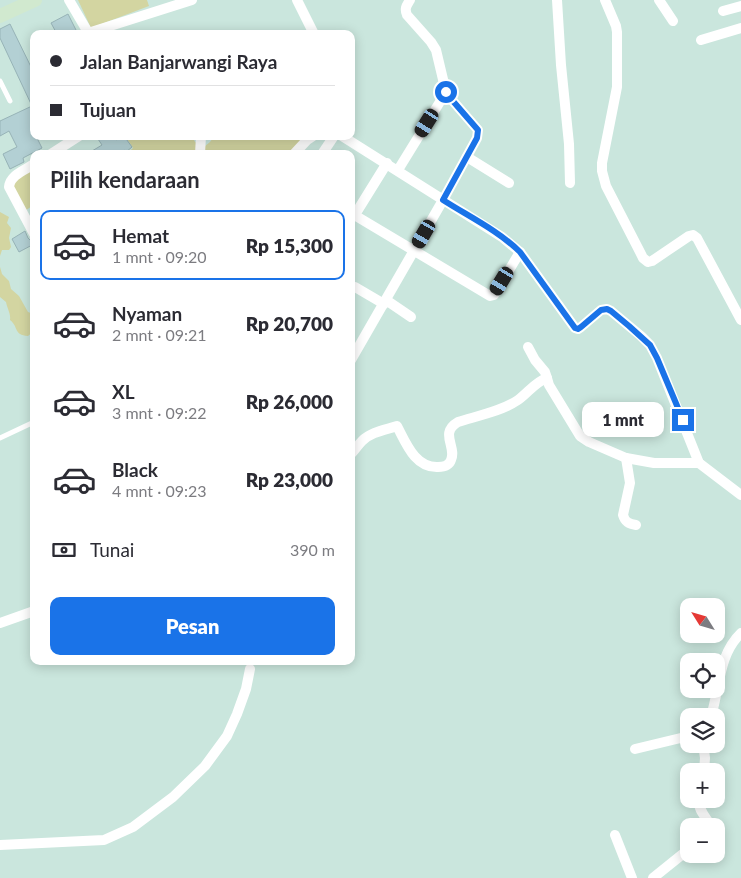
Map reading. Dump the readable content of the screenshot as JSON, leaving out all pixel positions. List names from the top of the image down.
{
  "north": "top left",
  "page": {
    "banner": ["Jalan Banjarwangi Raya", "Tujuan"],
    "heading": "Pilih kendaraan",
    "list": [
      {
        "name": "Hemat",
        "note": "1 mnt · 09:20",
        "value": "Rp 15,300"
      },
      {
        "name": "Nyaman",
        "note": "2 mnt · 09:21",
        "value": "Rp 20,700"
      },
      {
        "name": "XL",
        "note": "3 mnt · 09:22",
        "value": "Rp 26,000"
      },
      {
        "name": "Black",
        "note": "4 mnt · 09:23",
        "value": "Rp 23,000"
      }
    ],
    "bubble": "1 mnt",
    "pay": ["Tunai", "390 m"],
    "buttons": "Pesan",
    "map_buttons": ["+", "−"]
  }
}
